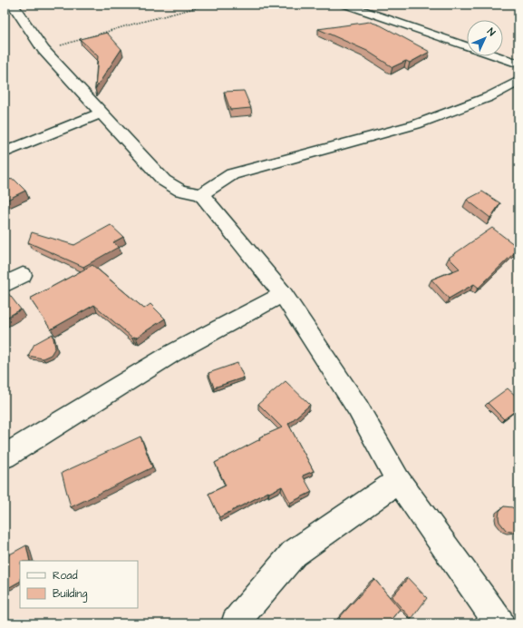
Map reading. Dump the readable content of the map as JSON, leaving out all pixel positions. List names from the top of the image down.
{
  "legend": ["Road", "Building"],
  "north": "top right"
}
